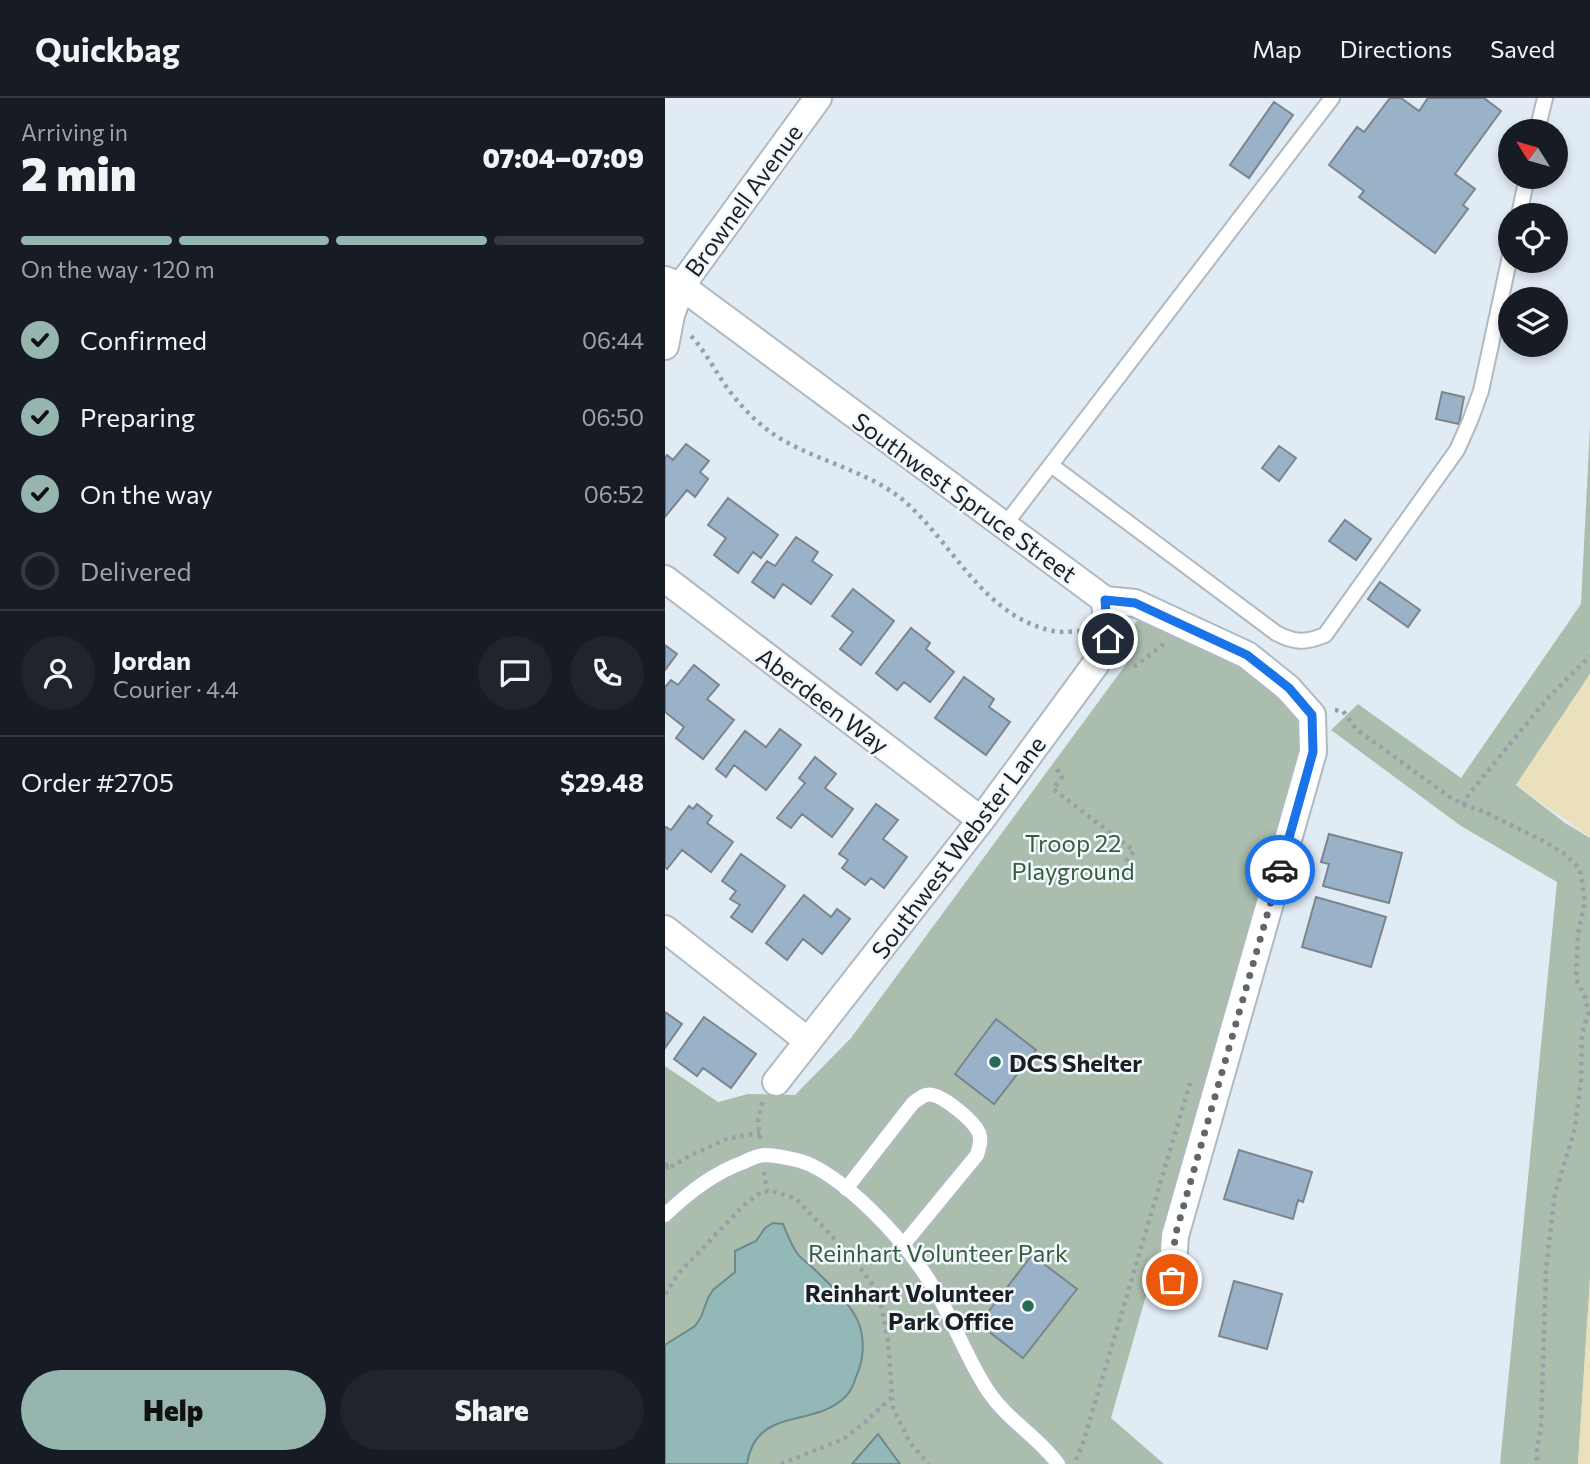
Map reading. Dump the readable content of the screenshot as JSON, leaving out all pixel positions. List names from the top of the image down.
{
  "streets": {
    "street": [
      "Brownell Avenue",
      "Southwest Spruce Street",
      "Aberdeen Way",
      "Southwest Webster Lane"
    ]
  },
  "crossings": [
    ["Brownell Avenue", "Southwest Spruce Street"],
    ["Southwest Spruce Street", "Southwest Webster Lane"],
    ["Aberdeen Way", "Southwest Webster Lane"]
  ],
  "parks": ["Troop 22 Playground", "Reinhart Volunteer Park"],
  "places": ["DCS Shelter", "Reinhart Volunteer Park Office"],
  "north": "top left",
  "page": {
    "header": "Quickbag",
    "nav": ["Map", "Directions", "Saved"],
    "heading": ["2 min", "Arriving in", "07:04–07:09"],
    "panel": [
      "Jordan",
      "Courier · 4.4",
      "Order #2705",
      "$29.48"
    ],
    "bar": "On the way · 120 m",
    "list": [
      ["Confirmed", "06:44"],
      ["Preparing", "06:50"],
      ["On the way", "06:52"],
      "Delivered"
    ],
    "buttons": ["Help", "Share"]
  }
}
